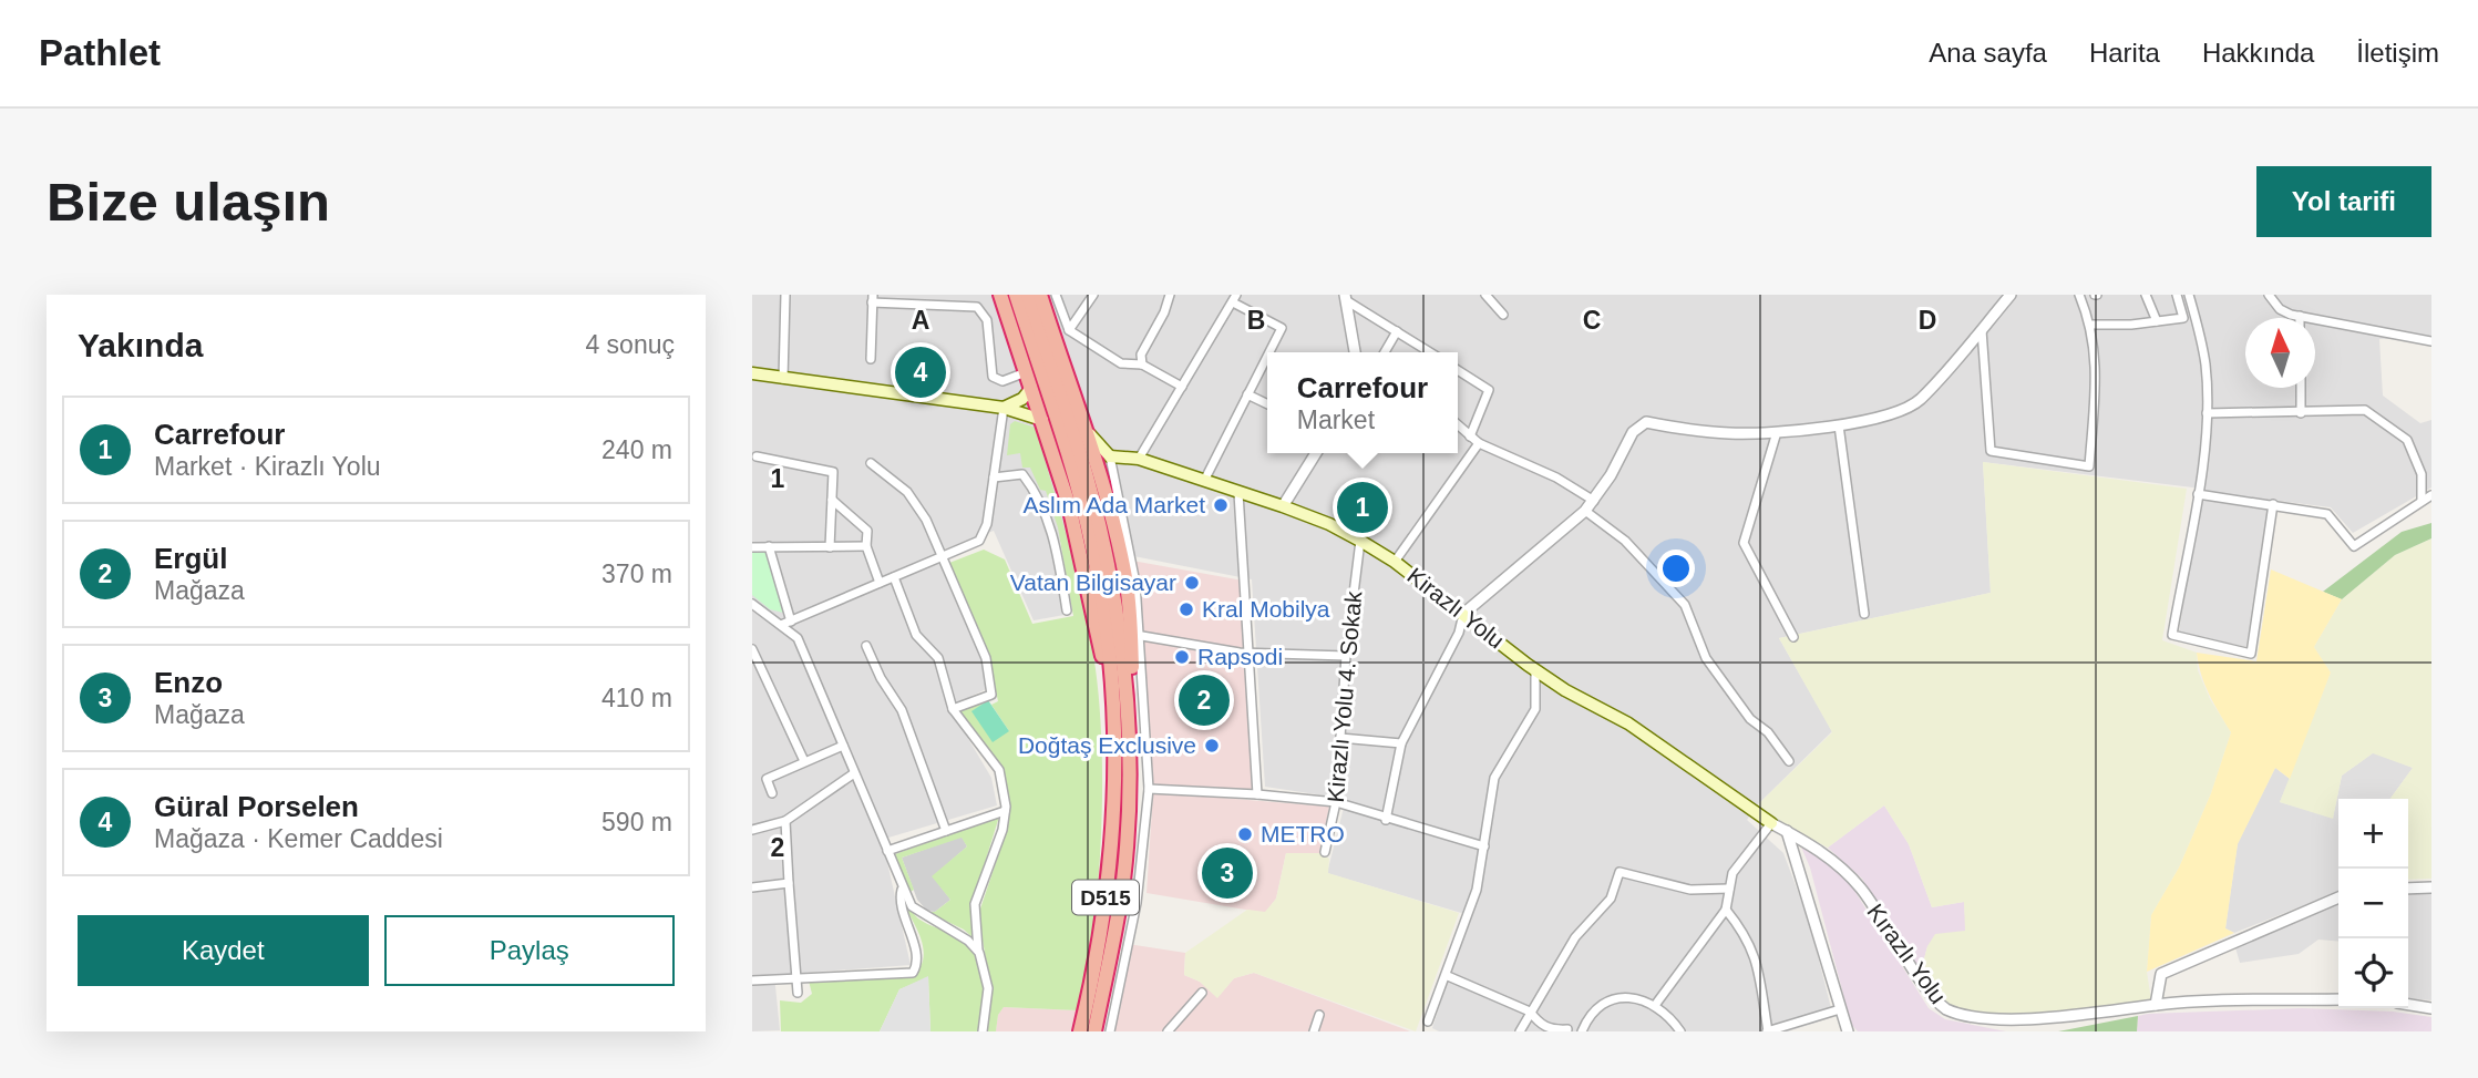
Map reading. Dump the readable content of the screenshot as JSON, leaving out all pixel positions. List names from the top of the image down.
{
  "streets": {
    "highway": ["D515"],
    "main road": ["Kirazlı Yolu"],
    "street": ["Kirazlı Yolu 4. Sokak", "Kırazlı Yolu"]
  },
  "crossings": [
    ["Kirazlı Yolu", "Kirazlı Yolu 4. Sokak"],
    ["Kirazlı Yolu", "Kırazlı Yolu"]
  ],
  "places": [
    "Aslım Ada Market",
    "Vatan Bilgisayar",
    "Kral Mobilya",
    "Rapsodi",
    "Doğtaş Exclusive",
    "METRO"
  ],
  "north": "top",
  "page": {
    "header": "Pathlet",
    "nav": [
      "Ana sayfa",
      "Harita",
      "Hakkında",
      "İletişim"
    ],
    "buttons": [
      "Yol tarifi",
      ["Kaydet", "Paylaş"]
    ],
    "title": "Bize ulaşın",
    "heading": ["Yakında", "4 sonuç"],
    "pins": [
      "4",
      "1",
      "2",
      "3"
    ],
    "popup": ["Carrefour", "Market"],
    "list": [
      {
        "mark": "1",
        "name": "Carrefour",
        "note": "Market · Kirazlı Yolu",
        "value": "240 m"
      },
      {
        "mark": "2",
        "name": "Ergül",
        "note": "Mağaza",
        "value": "370 m"
      },
      {
        "mark": "3",
        "name": "Enzo",
        "note": "Mağaza",
        "value": "410 m"
      },
      {
        "mark": "4",
        "name": "Güral Porselen",
        "note": "Mağaza · Kemer Caddesi",
        "value": "590 m"
      }
    ],
    "map_buttons": ["+", "−"]
  },
  "grid": {
    "columns": [
      "A",
      "B",
      "C",
      "D"
    ],
    "rows": ["1", "2"]
  }
}
